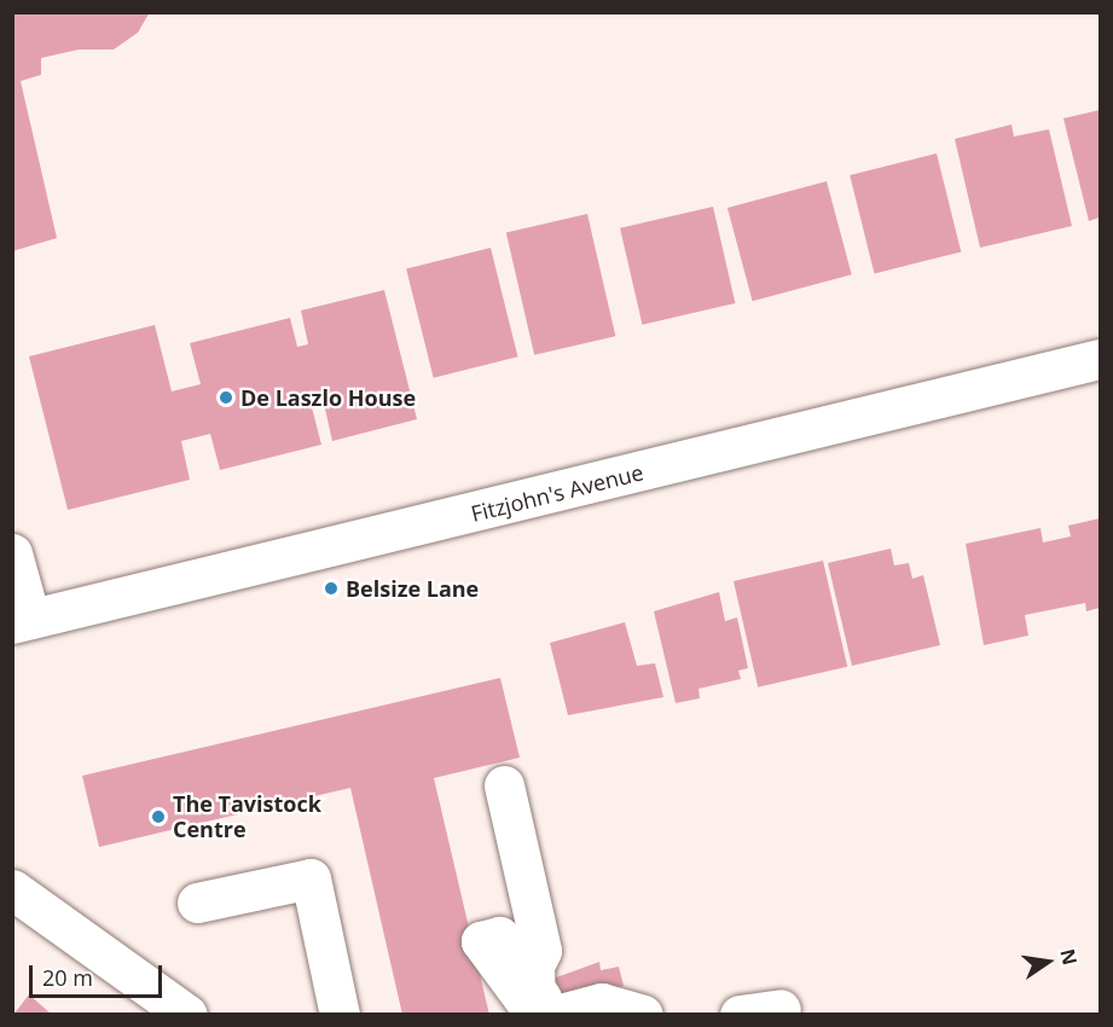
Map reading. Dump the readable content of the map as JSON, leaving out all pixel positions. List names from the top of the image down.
{
  "streets": {
    "main road": ["Fitzjohn's Avenue"]
  },
  "places": ["De Laszlo House", "Belsize Lane", "The Tavistock Centre"],
  "scale_bar": "20 m",
  "north": "right"
}
